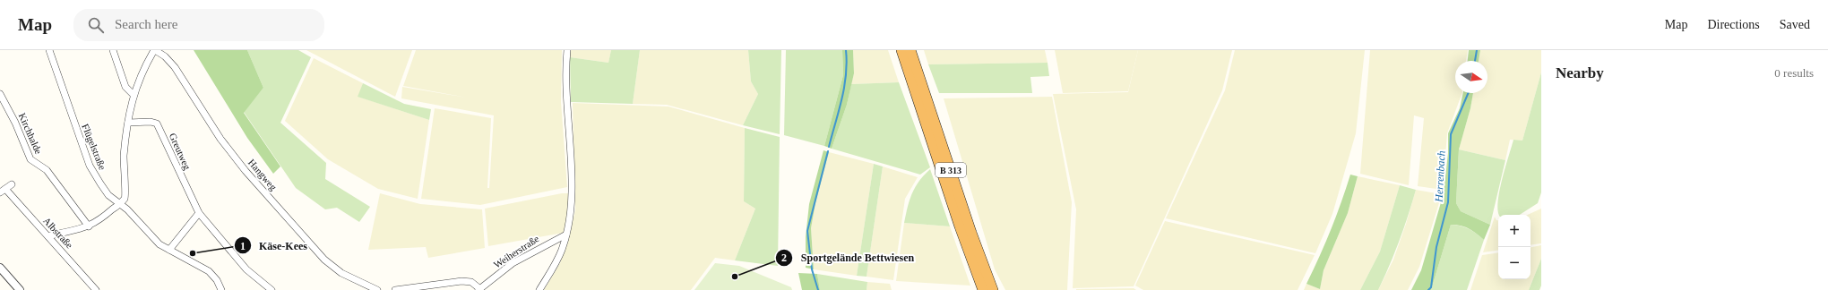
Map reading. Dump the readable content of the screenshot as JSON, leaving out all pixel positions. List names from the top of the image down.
{
  "streets": {
    "highway": ["B 313"],
    "street": [
      "Kirchhalde",
      "Flügelstraße",
      "Greutweg",
      "Hangweg",
      "Albstraße",
      "Weiherstraße"
    ]
  },
  "water": ["Herrenbach"],
  "places": ["Käse-Kees", "Sportgelände Bettwiesen"],
  "north": "right",
  "page": {
    "header": "Map",
    "search": "Search here",
    "nav": ["Map", "Directions", "Saved"],
    "heading": ["Nearby", "0 results"],
    "map_buttons": ["+", "−"]
  }
}
